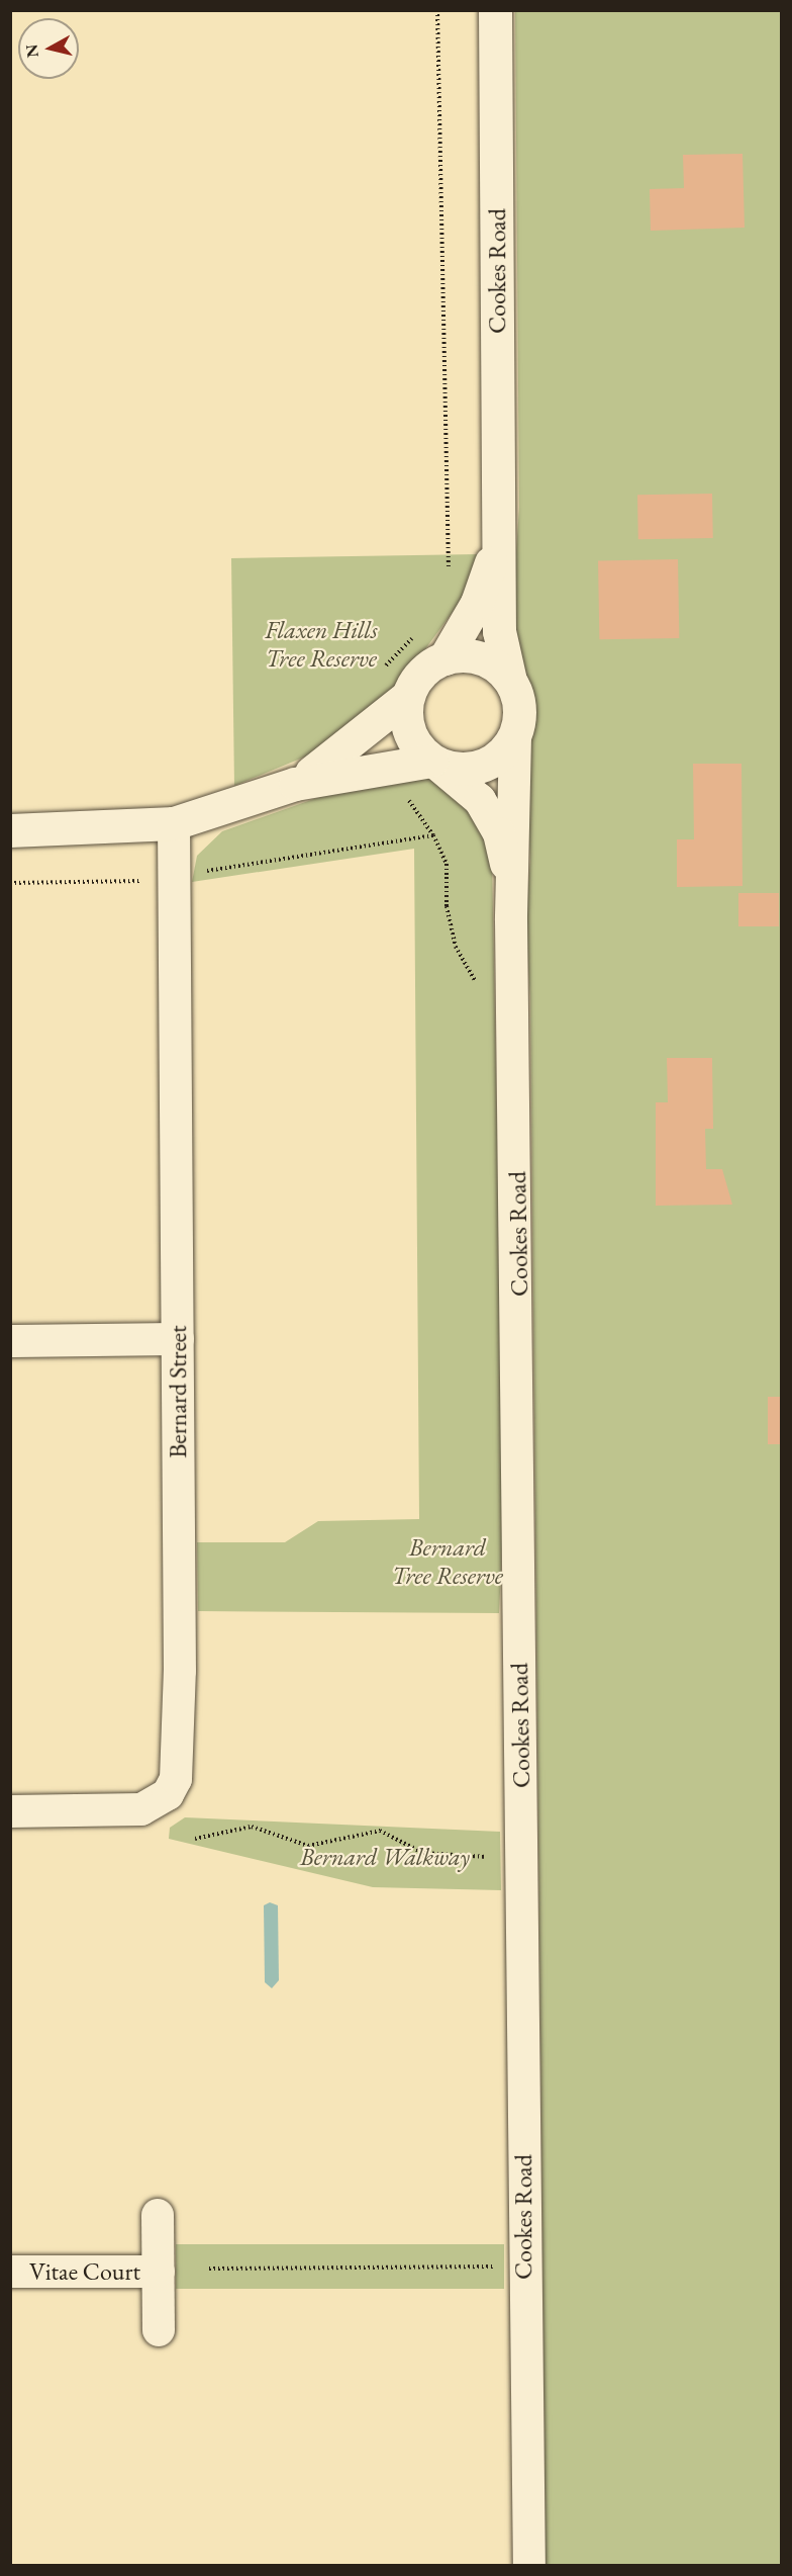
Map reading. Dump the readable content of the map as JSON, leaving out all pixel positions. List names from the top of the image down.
{
  "streets": {
    "street": ["Cookes Road", "Bernard Street", "Vitae Court"]
  },
  "parks": ["Flaxen Hills Tree Reserve", "Bernard Tree Reserve", "Bernard Walkway"],
  "north": "left"
}
